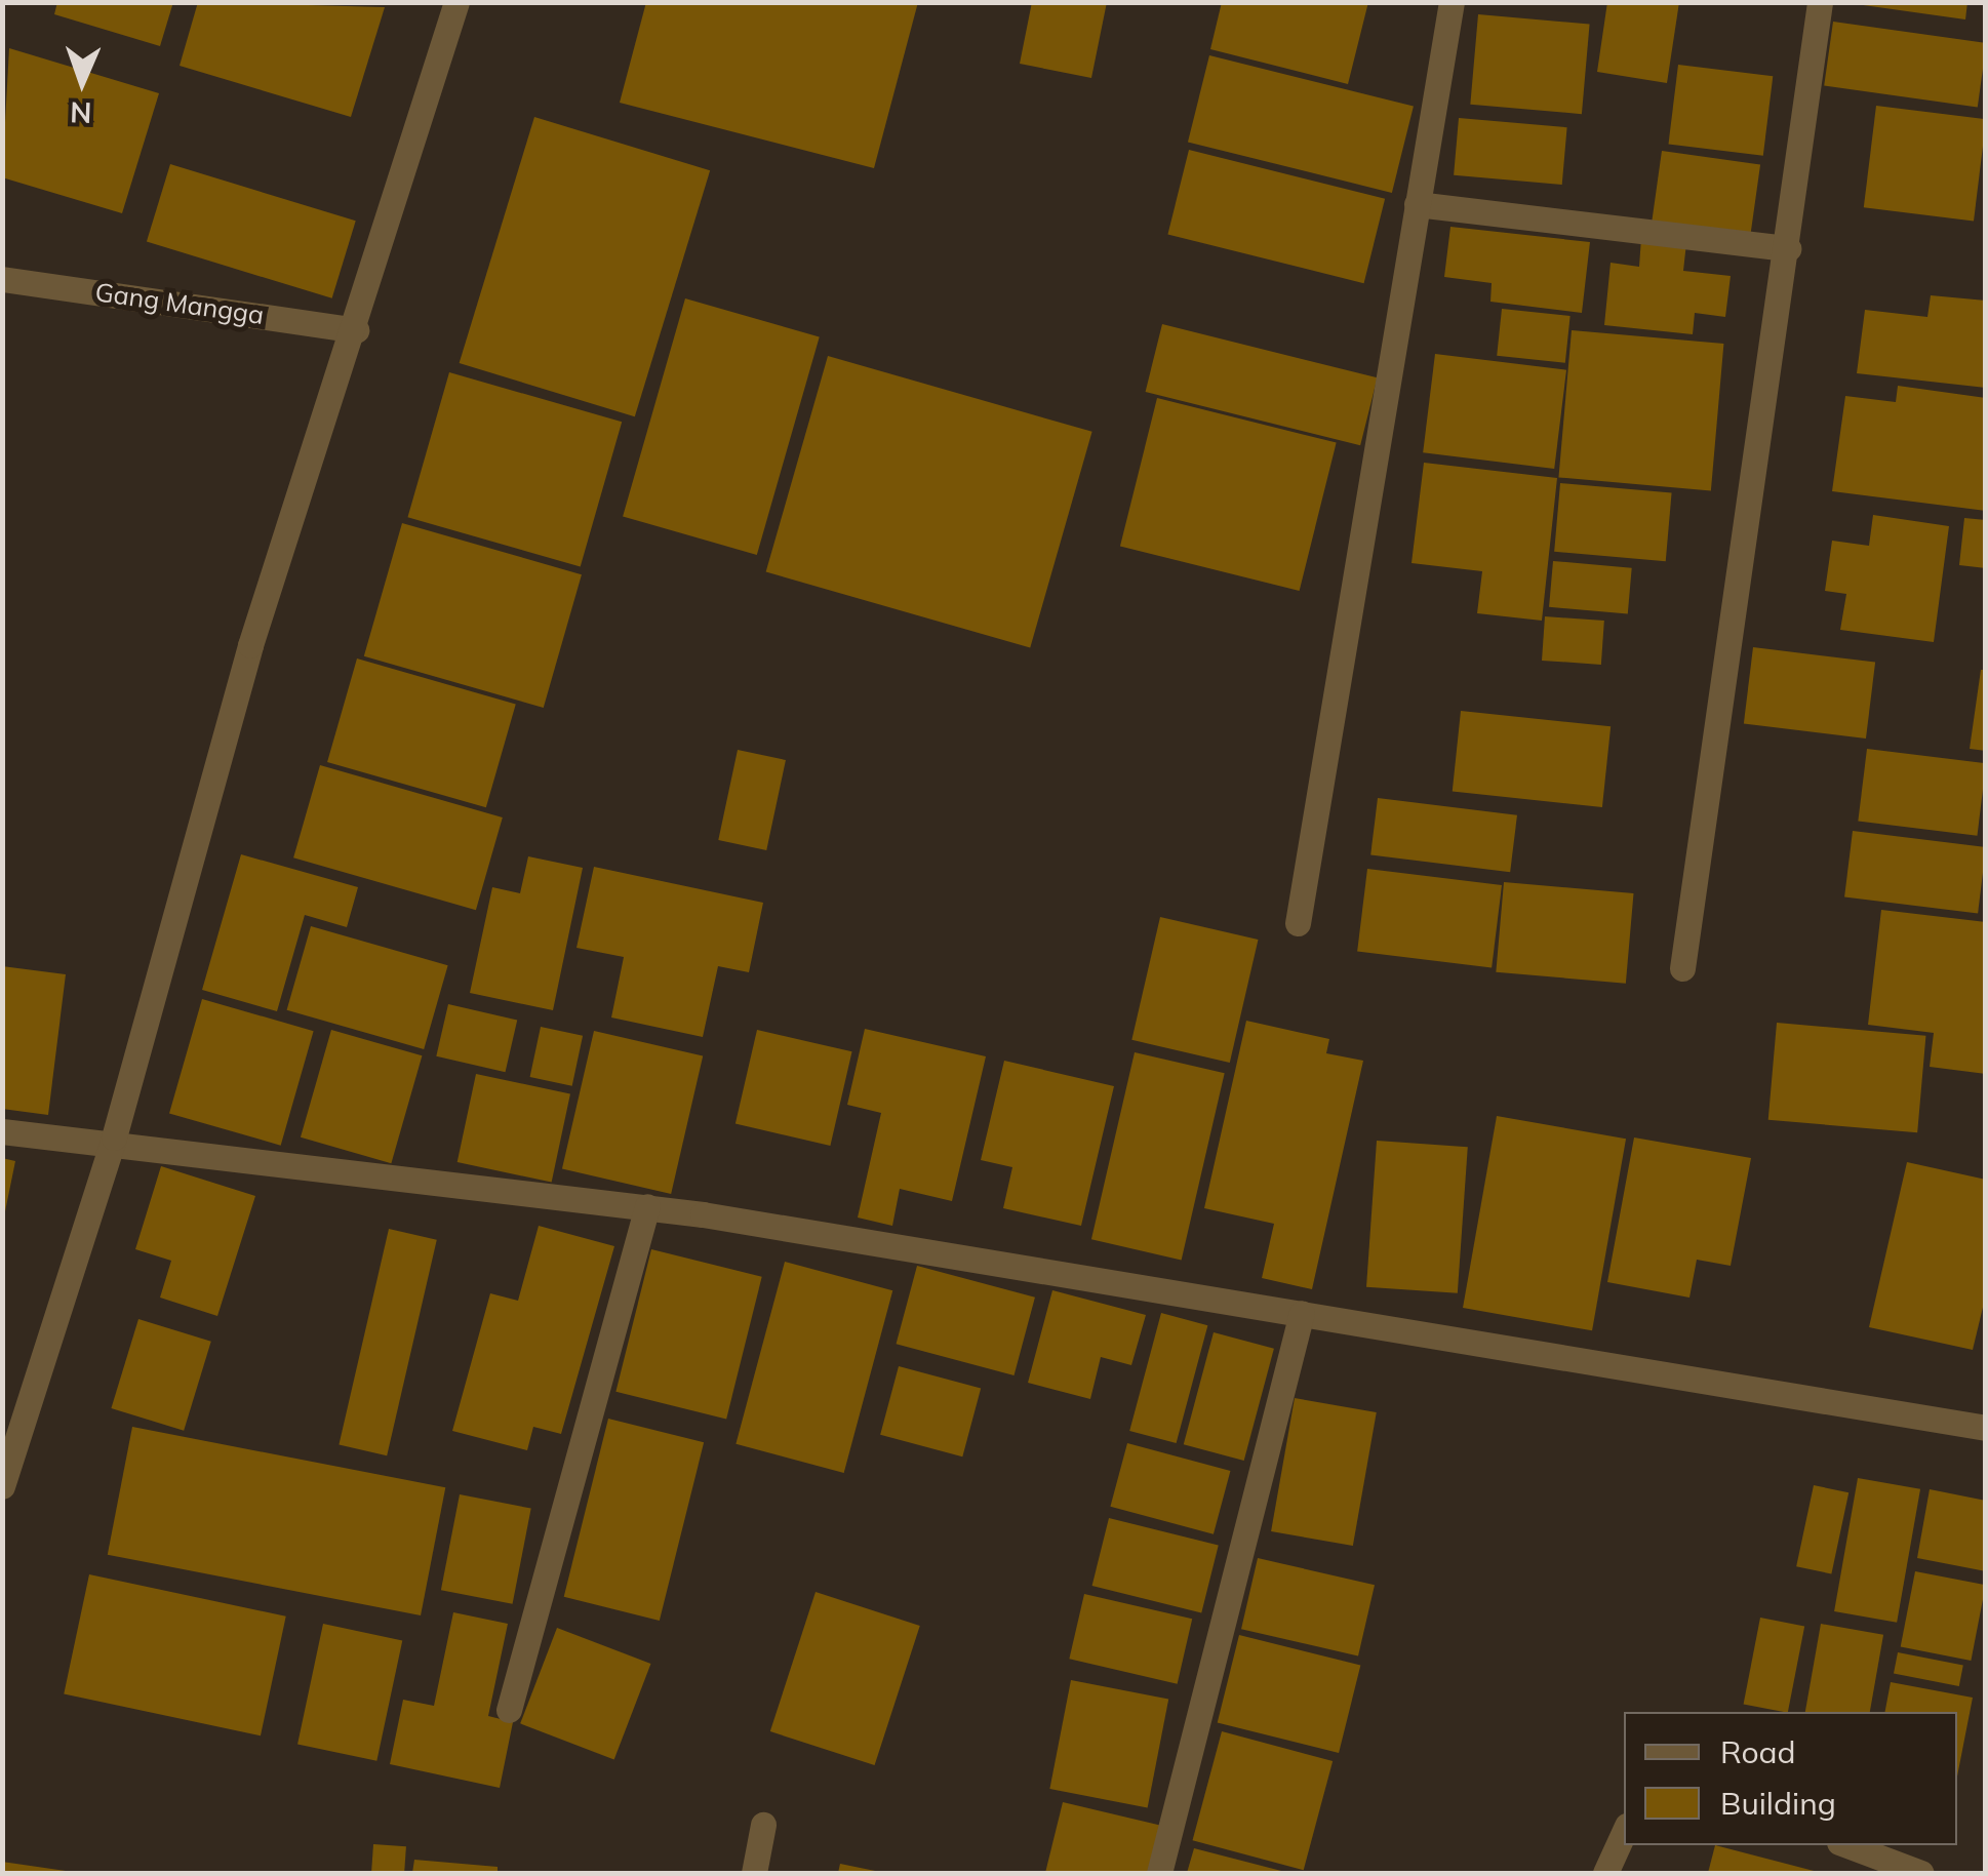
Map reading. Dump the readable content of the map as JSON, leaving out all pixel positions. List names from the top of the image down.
{
  "streets": {
    "street": ["Gang Mangga"]
  },
  "legend": ["Road", "Building"],
  "north": "bottom"
}
